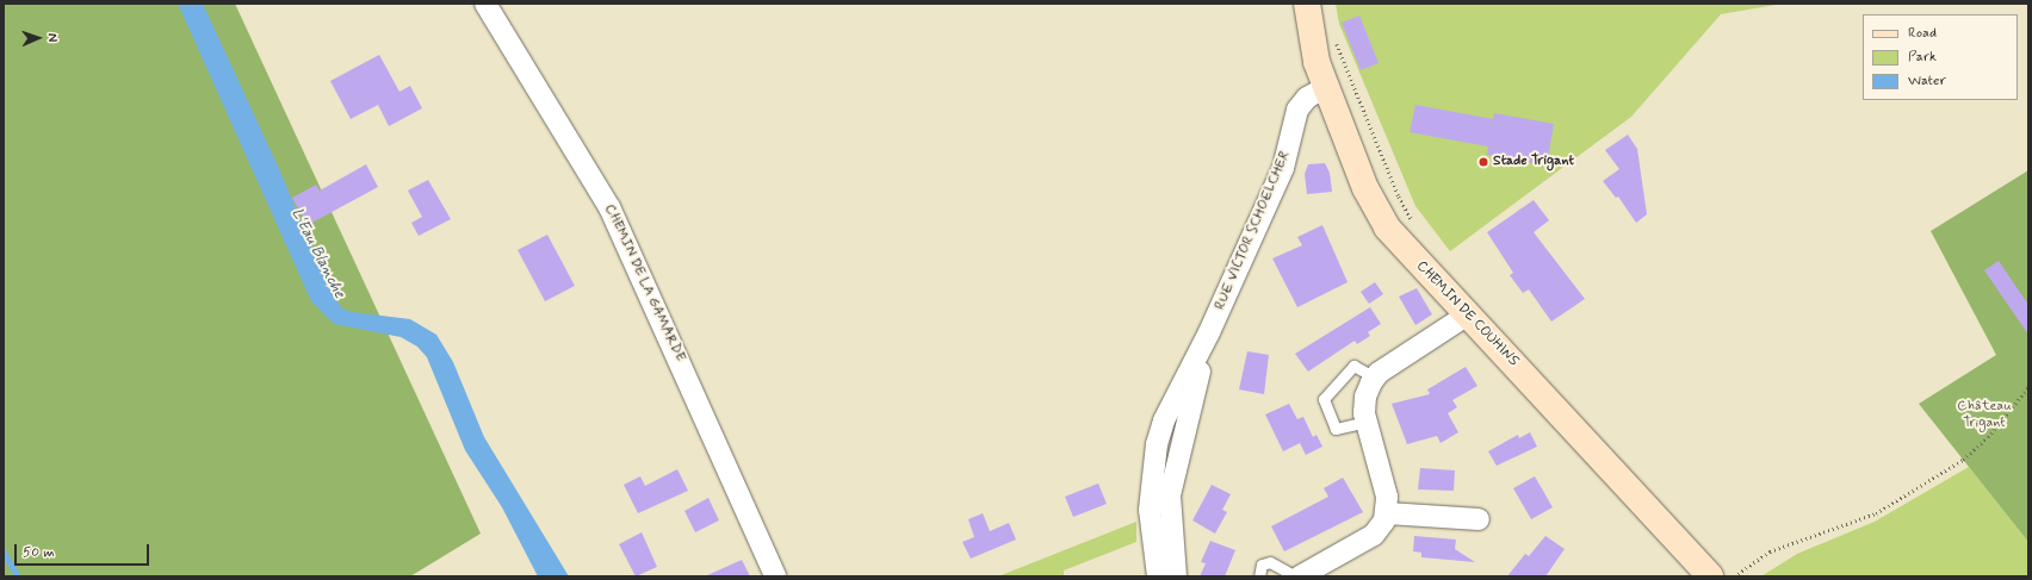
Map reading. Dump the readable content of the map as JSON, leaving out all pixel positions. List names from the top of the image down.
{
  "streets": {
    "street": ["RUE VICTOR SCHOELCHER", "CHEMIN DE LA GAMARDE", "CHEMIN DE COUHINS"]
  },
  "crossings": [
    ["RUE VICTOR SCHOELCHER", "CHEMIN DE COUHINS"]
  ],
  "water": ["L'Eau Blanche"],
  "parks": ["Château Trigant"],
  "places": ["Stade Trigant"],
  "legend": ["Road", "Park", "Water"],
  "scale_bar": "50 m",
  "north": "right"
}
